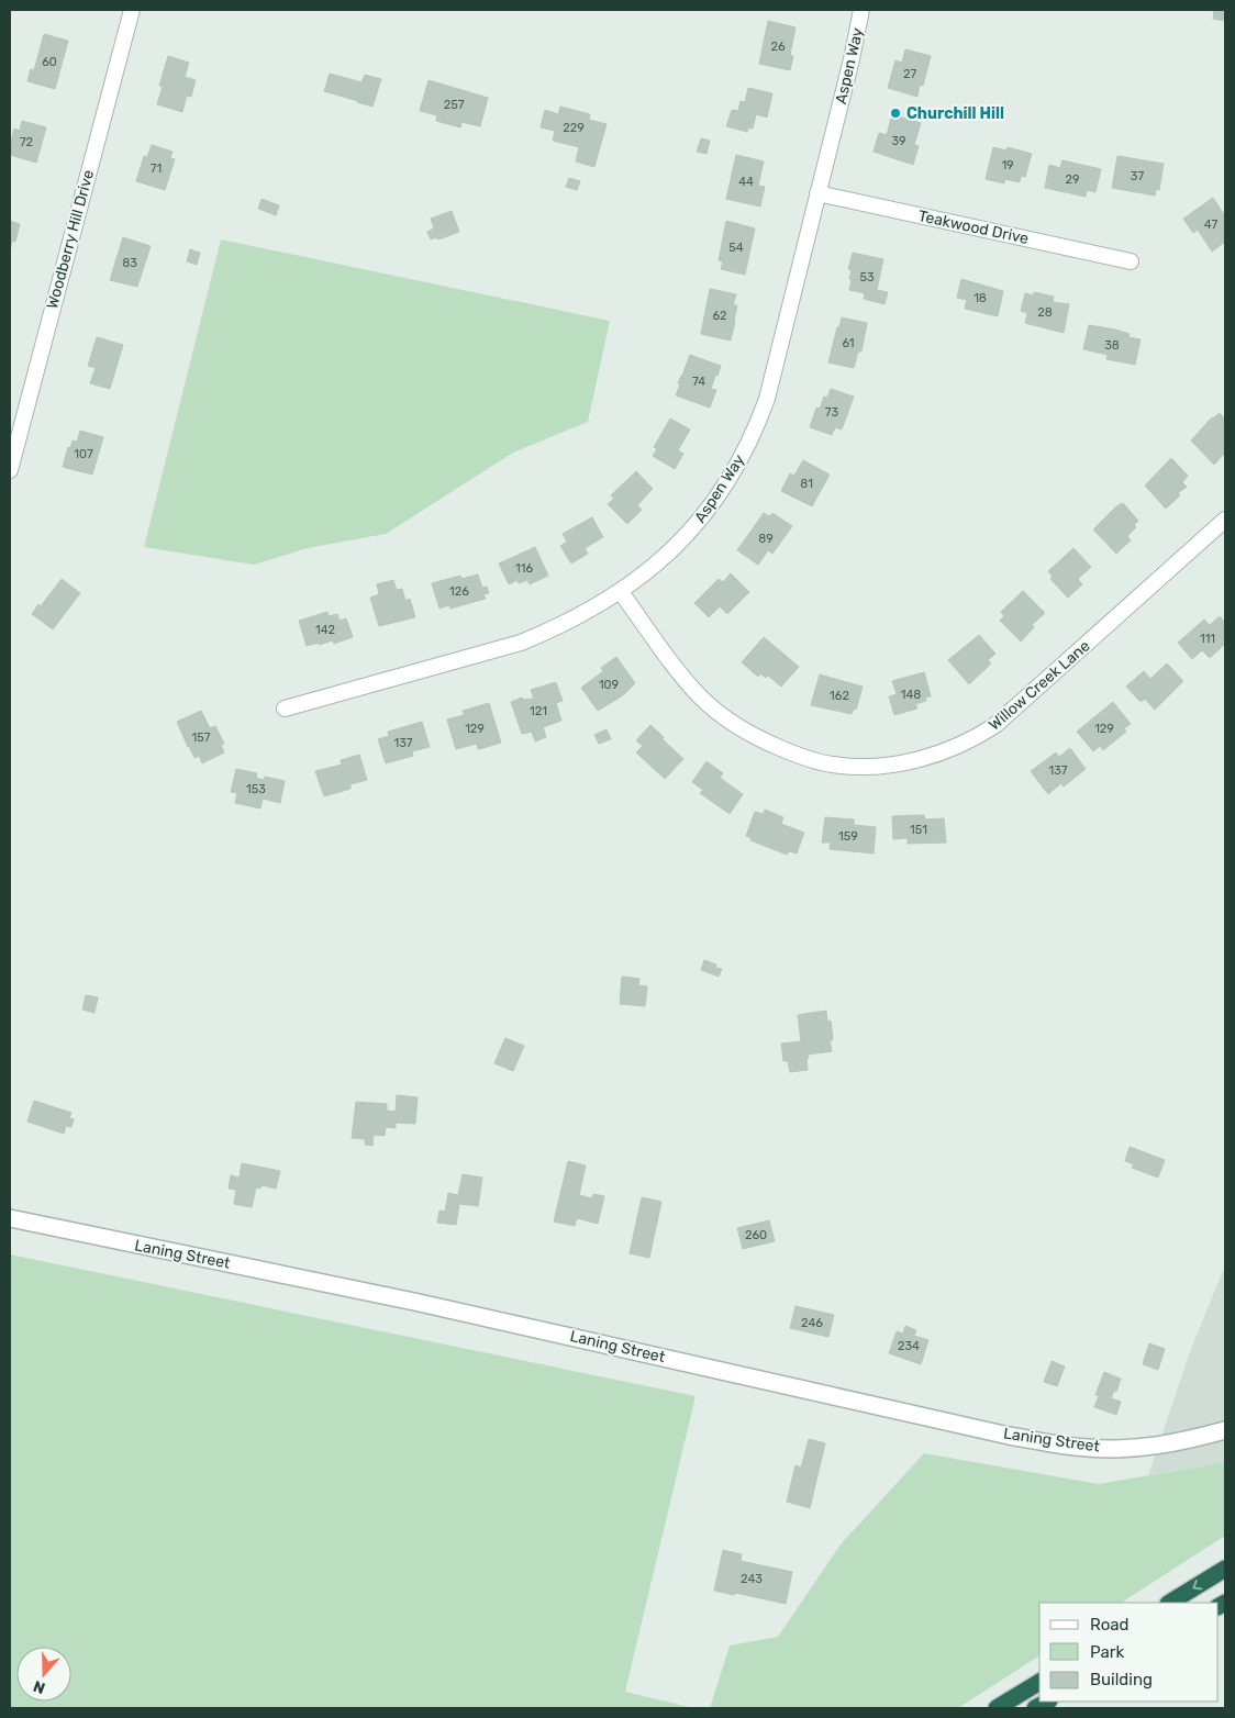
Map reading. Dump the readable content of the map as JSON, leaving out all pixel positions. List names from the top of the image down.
{
  "streets": {
    "street": [
      "Aspen Way",
      "Teakwood Drive",
      "Woodberry Hill Drive",
      "Willow Creek Lane",
      "Laning Street"
    ]
  },
  "crossings": [
    ["Aspen Way", "Teakwood Drive"],
    ["Aspen Way", "Willow Creek Lane"]
  ],
  "places": ["Churchill Hill"],
  "house_numbers": [
    "26",
    "60",
    "27",
    "257",
    "229",
    "39",
    "72",
    "19",
    "71",
    "37",
    "29",
    "44",
    "47",
    "54",
    "83",
    "53",
    "18",
    "28",
    "62",
    "61",
    "38",
    "74",
    "73",
    "107",
    "81",
    "89",
    "116",
    "126",
    "142",
    "111",
    "109",
    "148",
    "162",
    "121",
    "129",
    "129",
    "157",
    "137",
    "137",
    "153",
    "151",
    "159",
    "260",
    "246",
    "234",
    "243"
  ],
  "legend": ["Road", "Park", "Building"],
  "north": "bottom"
}
